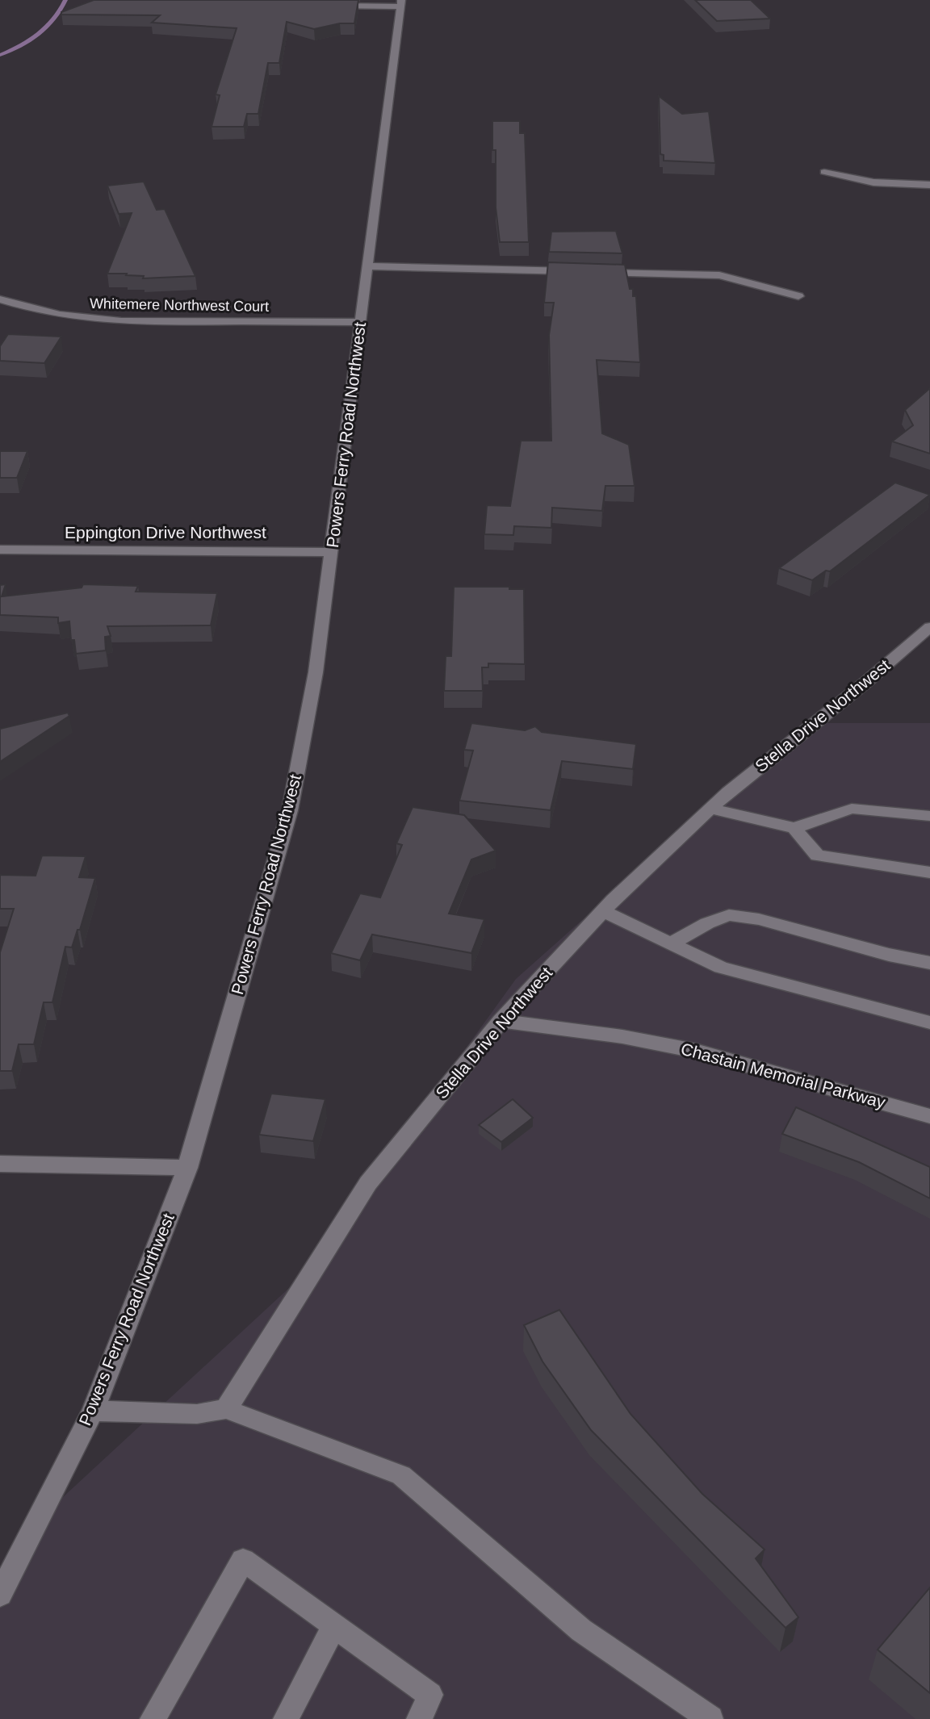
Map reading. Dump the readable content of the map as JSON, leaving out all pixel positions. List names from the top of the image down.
{
  "streets": {
    "street": [
      "Whitemere Northwest Court",
      "Powers Ferry Road Northwest",
      "Eppington Drive Northwest",
      "Stella Drive Northwest",
      "Chastain Memorial Parkway"
    ]
  },
  "crossings": [
    ["Whitemere Northwest Court", "Powers Ferry Road Northwest"],
    ["Powers Ferry Road Northwest", "Eppington Drive Northwest"],
    ["Stella Drive Northwest", "Chastain Memorial Parkway"]
  ]
}
